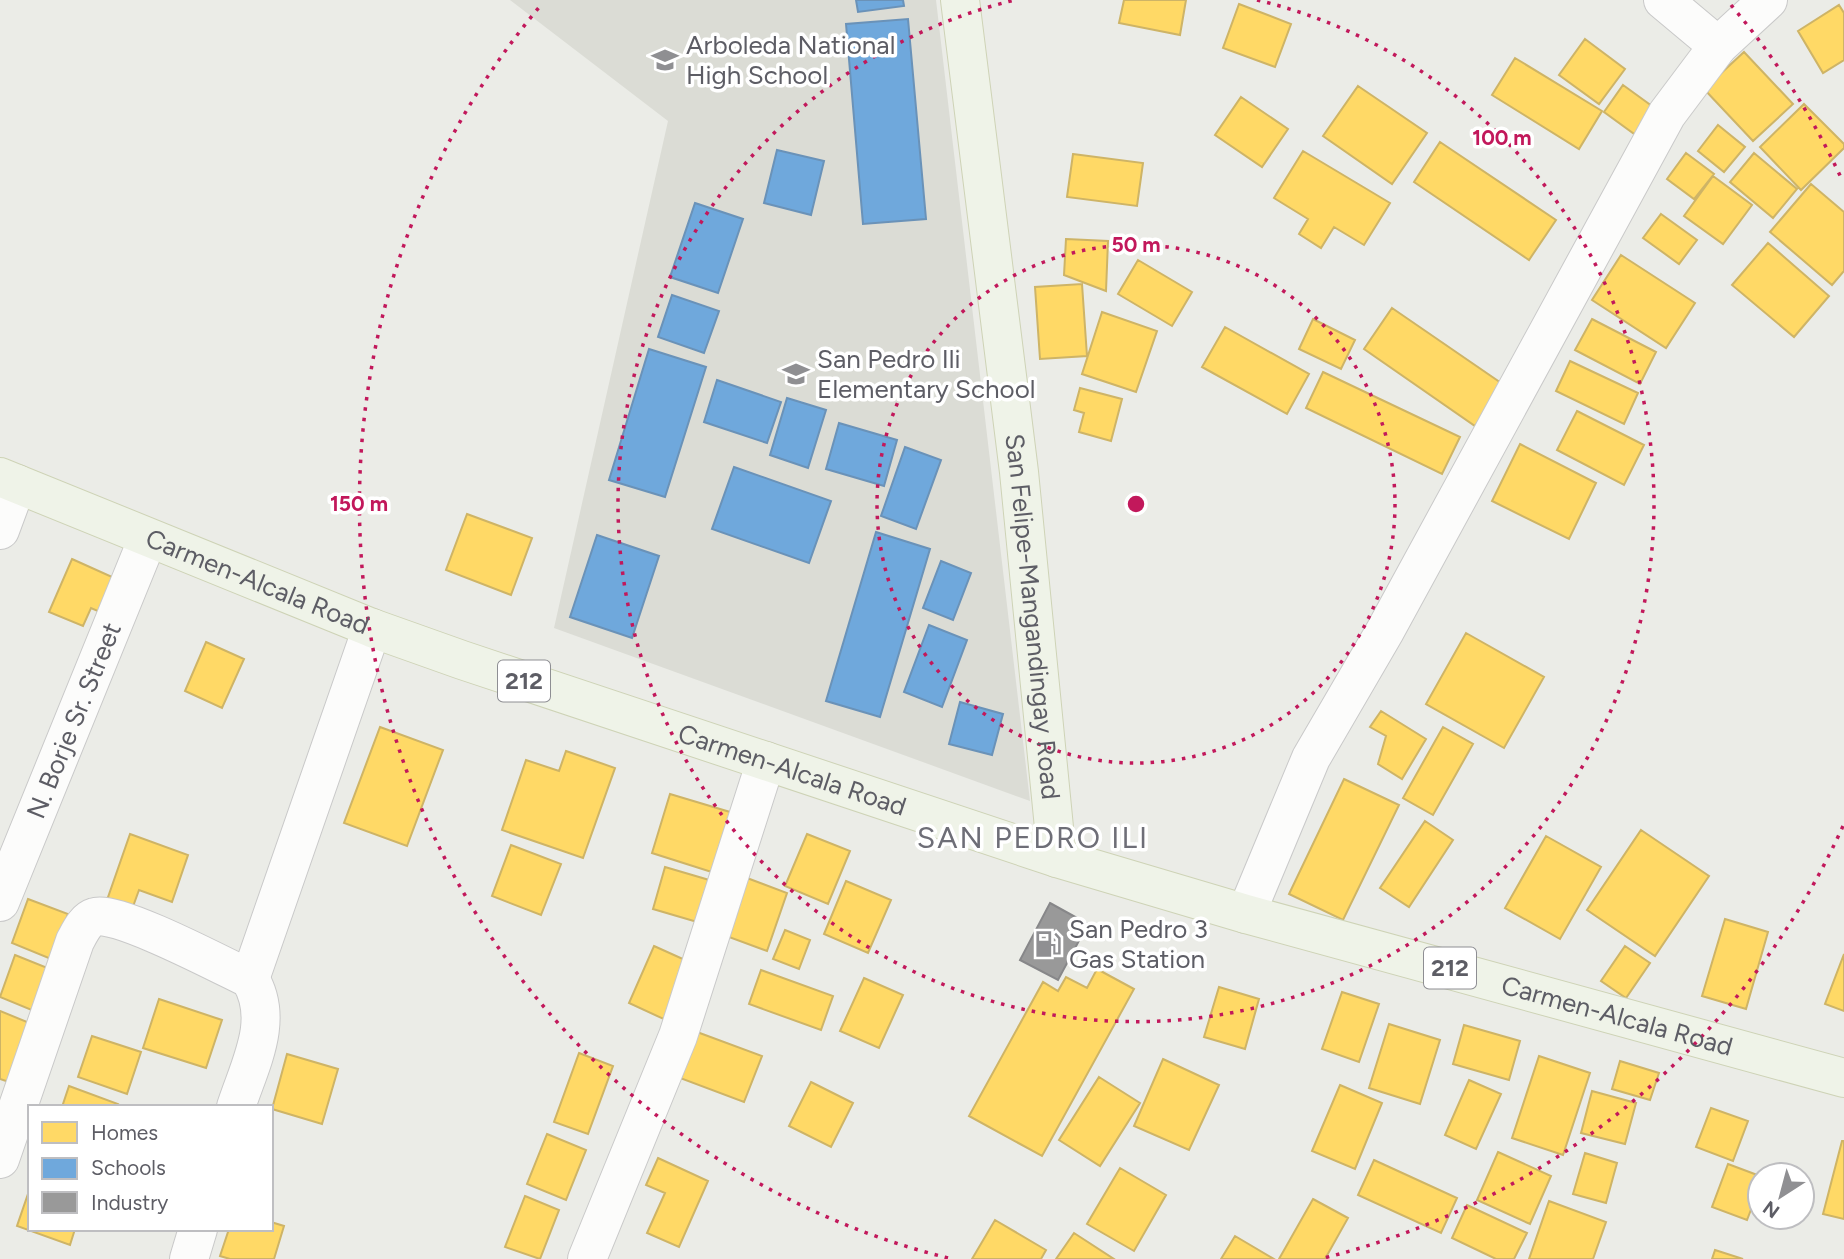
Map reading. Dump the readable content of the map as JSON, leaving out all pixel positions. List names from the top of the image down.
{
  "streets": {
    "main road": ["Carmen-Alcala Road", "San Felipe-Mangandingay Road", "212"],
    "street": ["N. Borje Sr. Street"]
  },
  "crossings": [
    ["Carmen-Alcala Road", "San Felipe-Mangandingay Road"],
    ["Carmen-Alcala Road", "N. Borje Sr. Street"]
  ],
  "districts": ["SAN PEDRO ILI"],
  "places": {
    "school or university": ["Arboleda National High School", "San Pedro Ili Elementary School"],
    "fuel station": ["San Pedro 3 Gas Station"]
  },
  "legend": ["Homes", "Schools", "Industry"],
  "north": "bottom left",
  "rings": ["100 m", "50 m", "150 m"]
}
